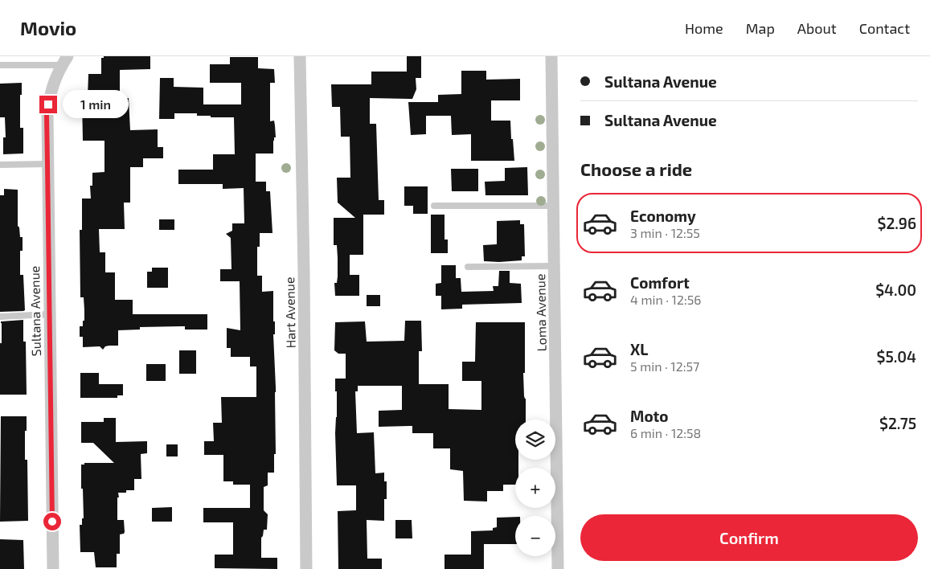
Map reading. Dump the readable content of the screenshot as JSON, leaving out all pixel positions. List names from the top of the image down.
{
  "streets": {
    "street": ["Sultana Avenue", "Hart Avenue", "Loma Avenue"]
  },
  "page": {
    "header": "Movio",
    "nav": [
      "Home",
      "Map",
      "About",
      "Contact"
    ],
    "banner": ["Sultana Avenue", "Sultana Avenue"],
    "bubble": "1 min",
    "heading": "Choose a ride",
    "list": [
      {
        "name": "Economy",
        "note": "3 min · 12:55",
        "value": "$2.96"
      },
      {
        "name": "Comfort",
        "note": "4 min · 12:56",
        "value": "$4.00"
      },
      {
        "name": "XL",
        "note": "5 min · 12:57",
        "value": "$5.04"
      },
      {
        "name": "Moto",
        "note": "6 min · 12:58",
        "value": "$2.75"
      }
    ],
    "map_buttons": ["+", "−"],
    "buttons": "Confirm"
  }
}
